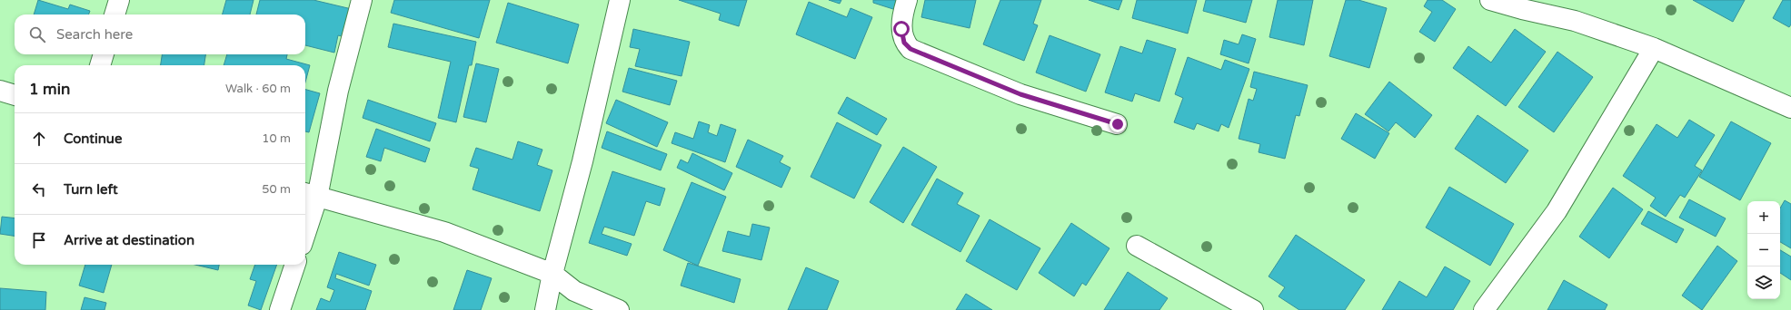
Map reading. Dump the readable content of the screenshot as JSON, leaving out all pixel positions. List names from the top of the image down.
{
  "page": {
    "search": "Search here",
    "heading": ["1 min", "Walk · 60 m"],
    "list": [
      ["Continue", "10 m"],
      ["Turn left", "50 m"],
      "Arrive at destination"
    ],
    "map_buttons": ["+", "−"]
  }
}
